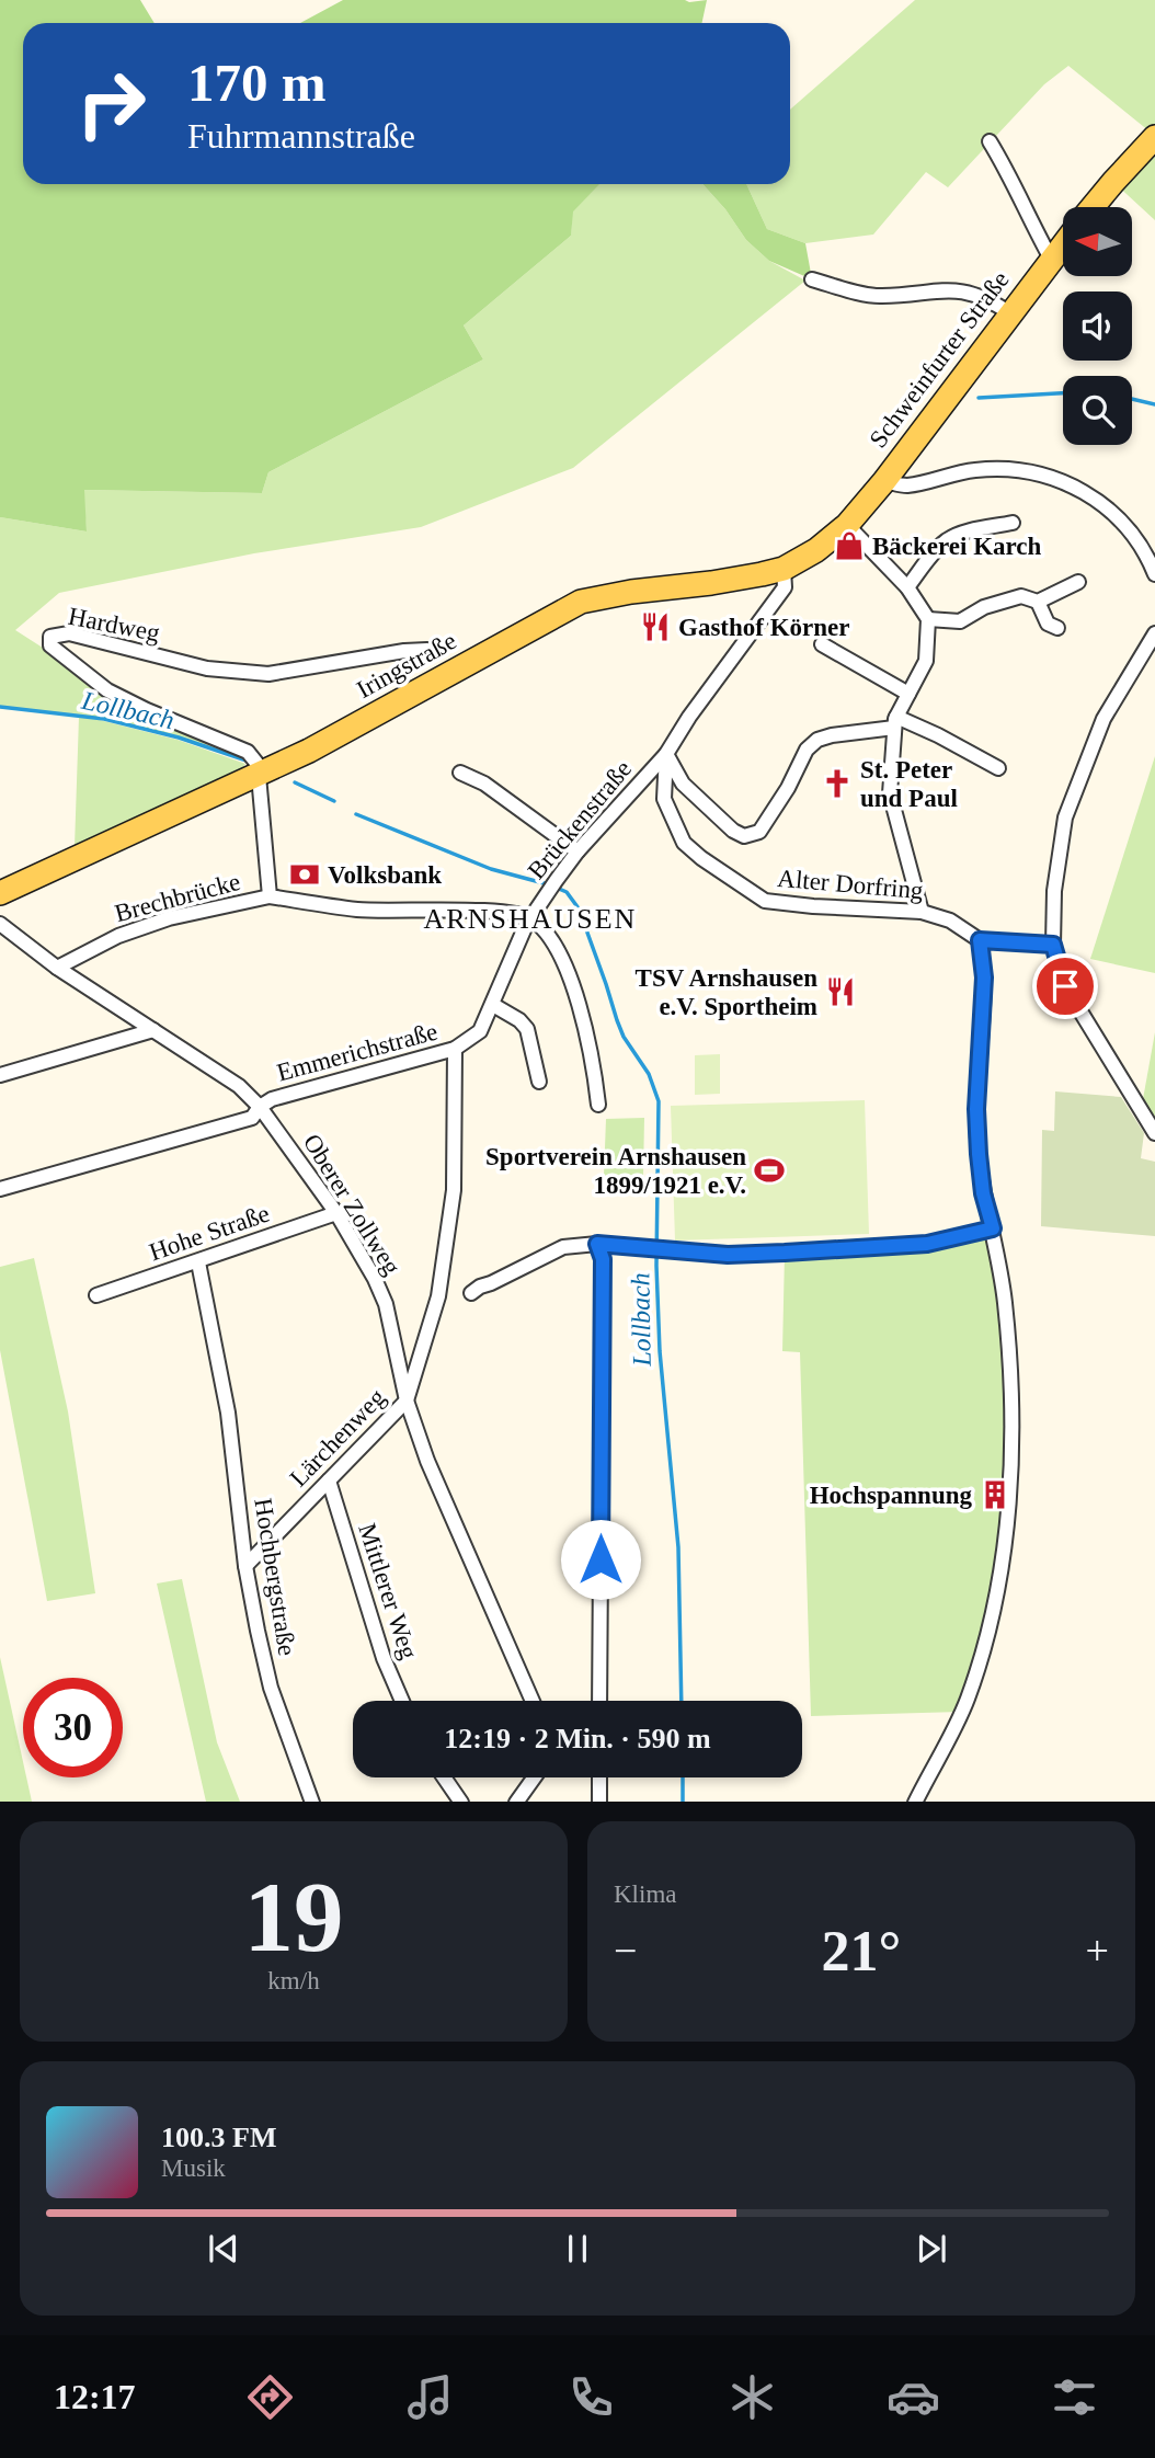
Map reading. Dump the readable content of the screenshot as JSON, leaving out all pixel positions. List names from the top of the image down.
{
  "streets": {
    "main road": ["Schweinfurter Straße", "Iringstraße"],
    "street": [
      "Hardweg",
      "Brückenstraße",
      "Alter Dorfring",
      "Brechbrücke",
      "Emmerichstraße",
      "Oberer Zollweg",
      "Hohe Straße",
      "Lärchenweg",
      "Hochbergstraße",
      "Mittlerer Weg"
    ]
  },
  "crossings": [
    ["Schweinfurter Straße", "Iringstraße"],
    ["Hardweg", "Iringstraße"],
    ["Iringstraße", "Alter Dorfring"],
    ["Brückenstraße", "Alter Dorfring"],
    ["Brückenstraße", "Brechbrücke"],
    ["Brückenstraße", "Emmerichstraße"],
    ["Brechbrücke", "Emmerichstraße"],
    ["Brechbrücke", "Oberer Zollweg"],
    ["Emmerichstraße", "Oberer Zollweg"],
    ["Emmerichstraße", "Lärchenweg"],
    ["Oberer Zollweg", "Hohe Straße"],
    ["Oberer Zollweg", "Lärchenweg"],
    ["Hohe Straße", "Hochbergstraße"],
    ["Lärchenweg", "Hochbergstraße"],
    ["Lärchenweg", "Mittlerer Weg"]
  ],
  "districts": ["ARNSHAUSEN"],
  "water": ["Lollbach"],
  "places": {
    "shop": ["Bäckerei Karch"],
    "restaurant": ["Gasthof Körner", "TSV Arnshausen e.V. Sportheim"],
    "church": ["St. Peter und Paul"],
    "bank": ["Volksbank"],
    "sports": ["Sportverein Arnshausen 1899/1921 e.V."],
    "building": ["Hochspannung"]
  },
  "north": "left",
  "page": {
    "turn": ["170 m", "Fuhrmannstraße"],
    "limit": "30",
    "trip": "12:19 · 2 Min. · 590 m",
    "tile": [
      ["19", "km/h"],
      "Klima"
    ],
    "heat": ["−", "21°", "+"],
    "song": ["100.3 FM", "Musik"],
    "tabs": "12:17"
  }
}
